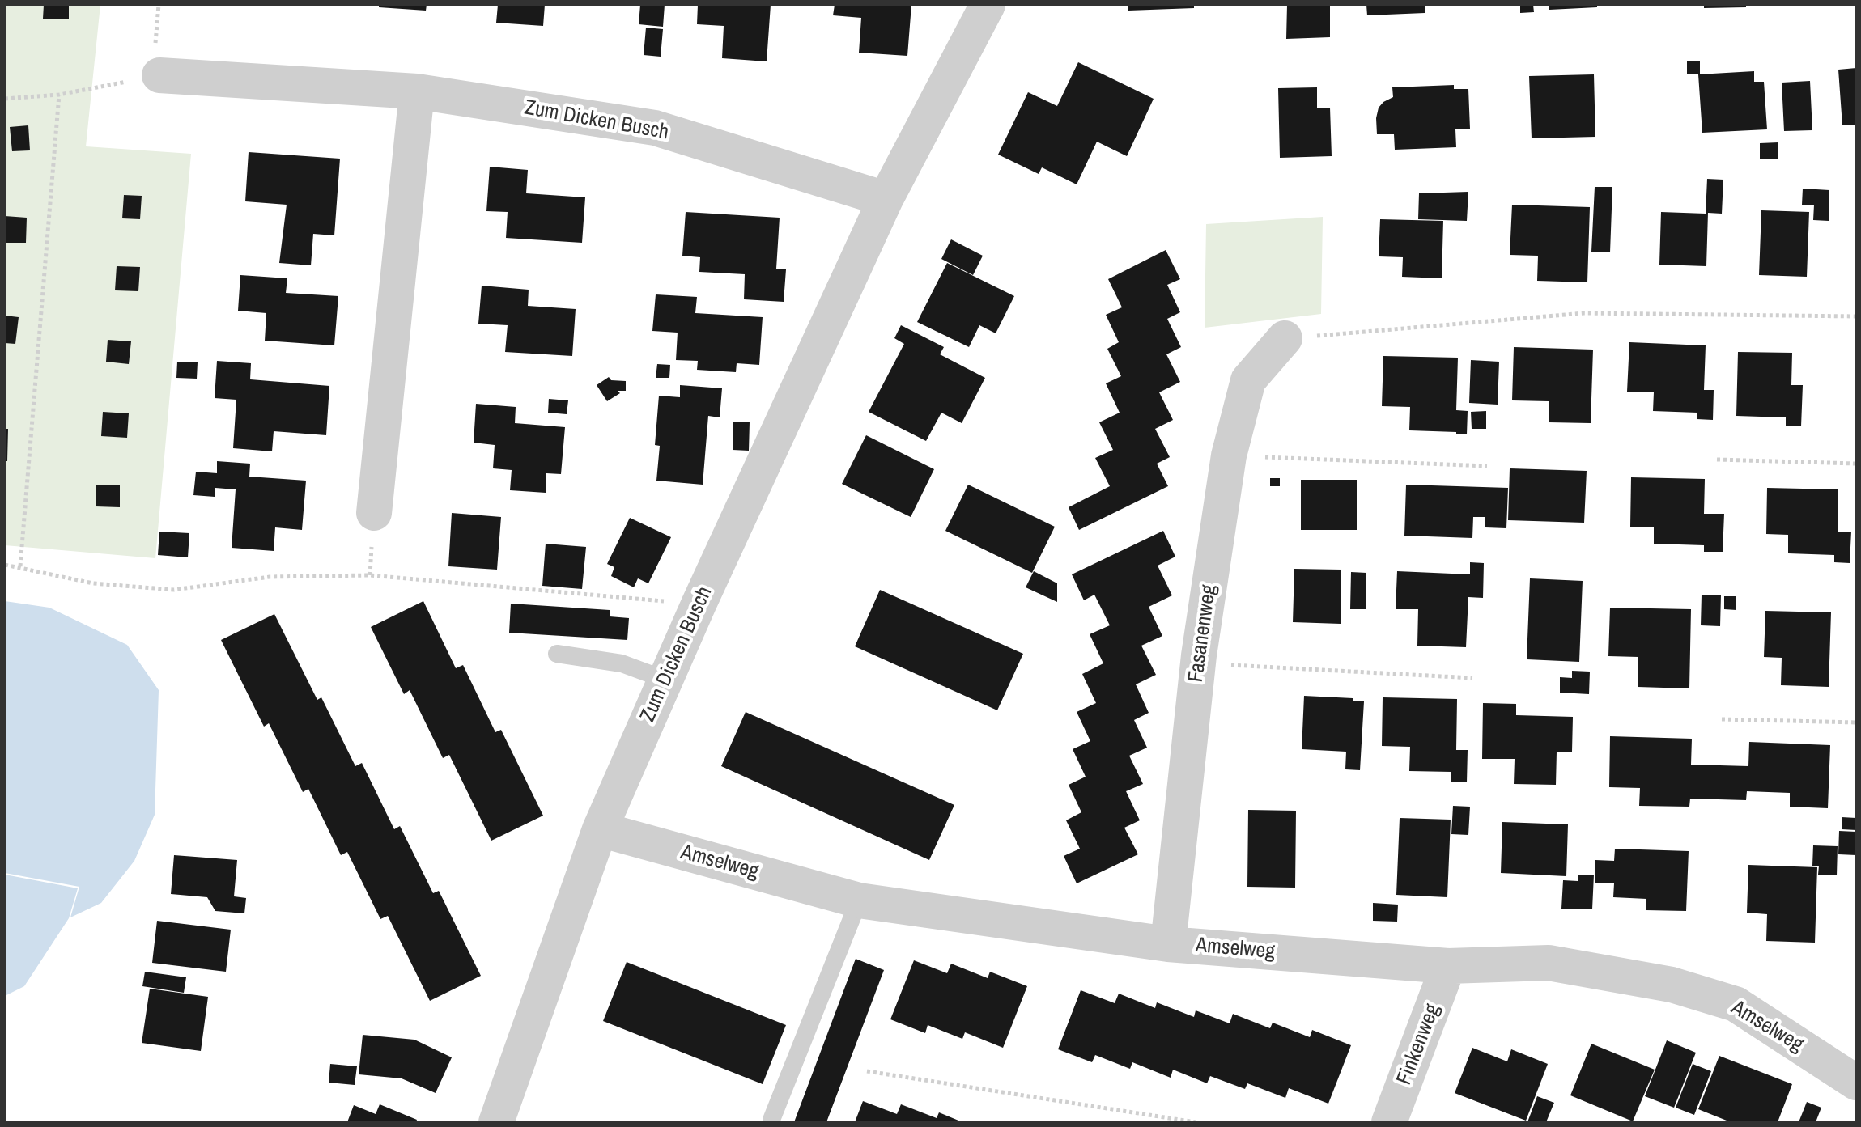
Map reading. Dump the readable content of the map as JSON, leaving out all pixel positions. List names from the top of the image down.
{
  "streets": {
    "street": [
      "Zum Dicken Busch",
      "Fasanenweg",
      "Amselweg",
      "Finkenweg"
    ]
  },
  "crossings": [
    ["Zum Dicken Busch", "Amselweg"],
    ["Fasanenweg", "Amselweg"],
    ["Amselweg", "Finkenweg"]
  ]
}
